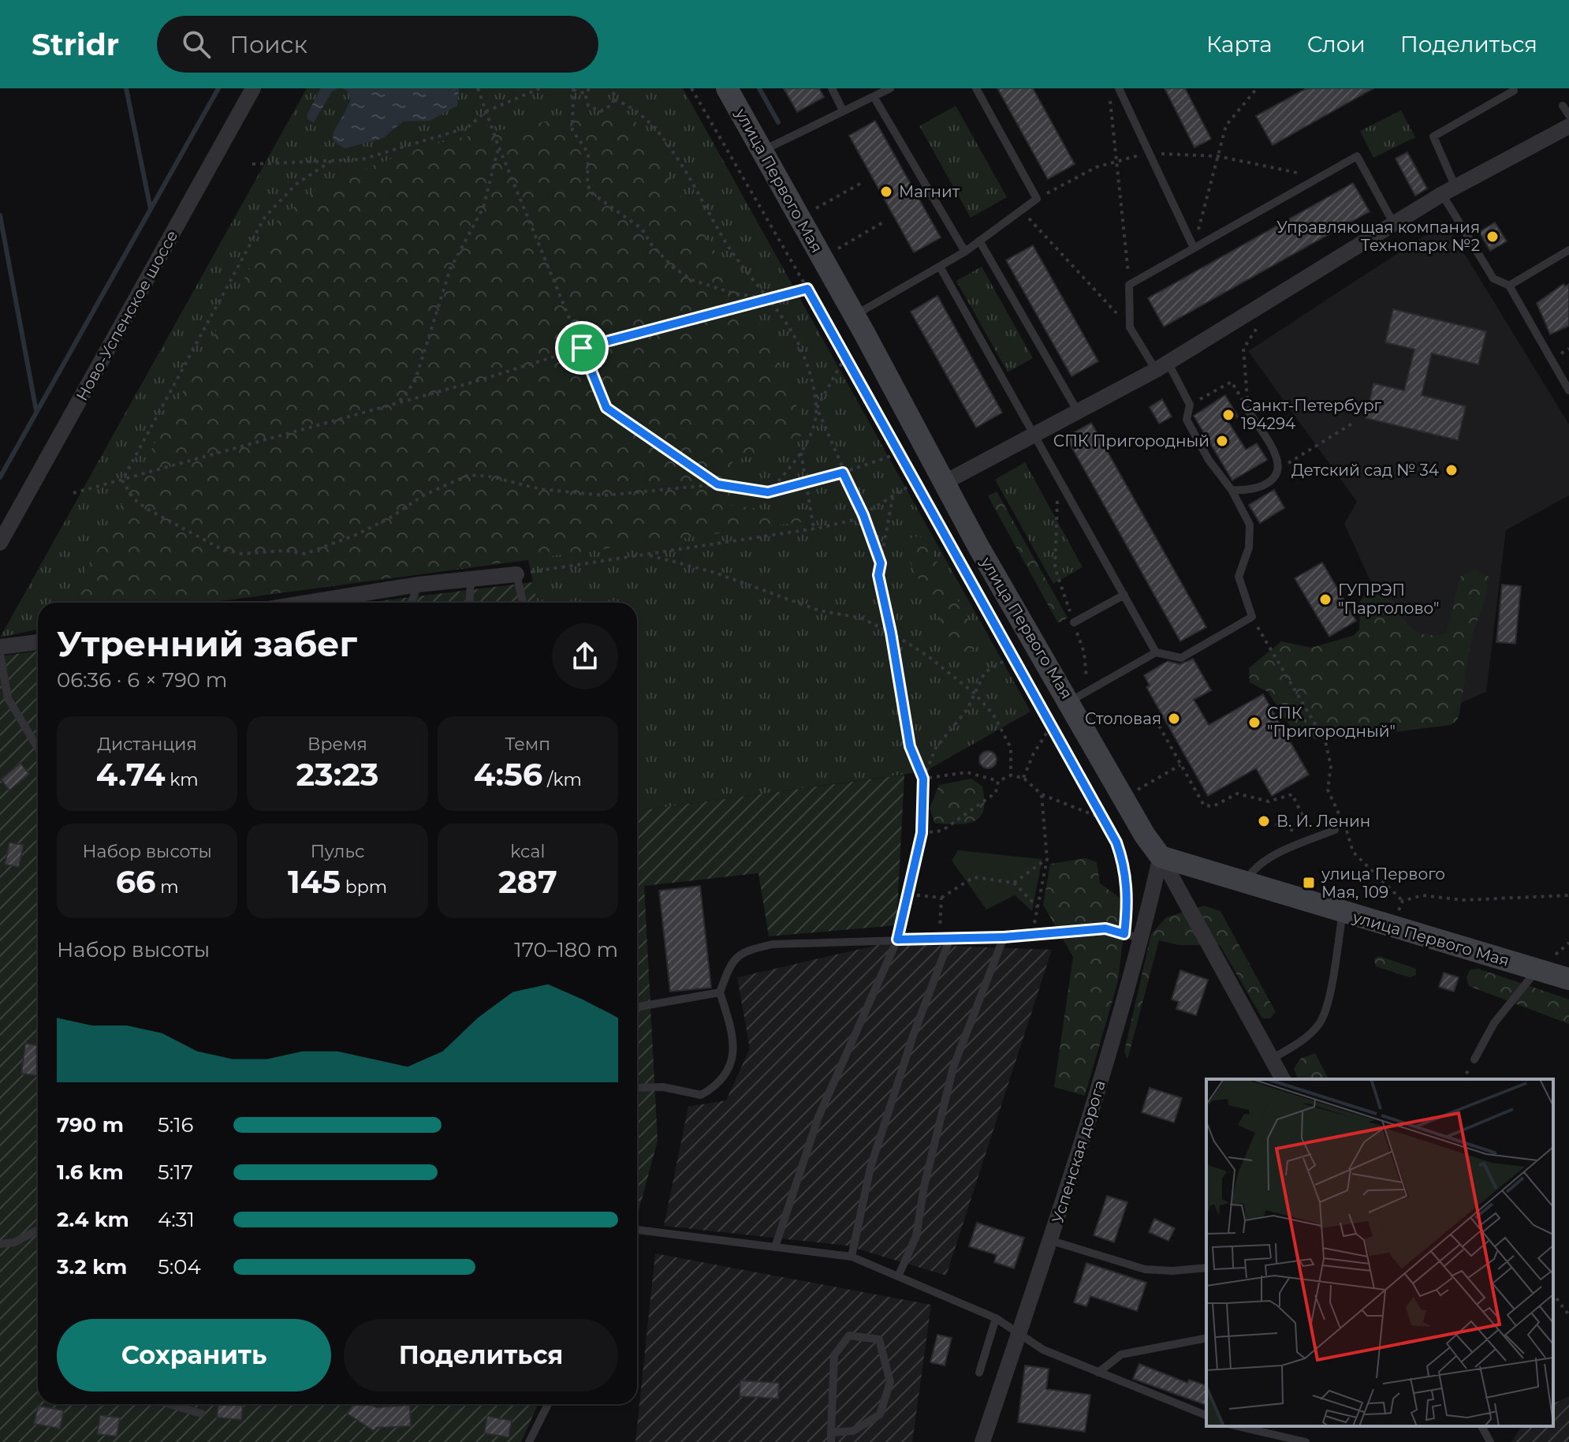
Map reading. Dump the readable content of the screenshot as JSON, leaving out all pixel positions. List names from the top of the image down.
{
  "streets": {
    "street": ["улица Первого Мая", "Ново-Успенское шоссе", "Успенская дорога"]
  },
  "crossings": [
    ["улица Первого Мая", "Успенская дорога"]
  ],
  "places": {
    "other": [
      "Магнит",
      "Управляющая компания Технопарк №2",
      "Санкт-Петербург 194294",
      "СПК Пригородный",
      "Детский сад № 34",
      "ГУПРЭП \"Парголово\"",
      "Столовая",
      "СПК \"Пригородный\"",
      "В. И. Ленин"
    ],
    "transit": ["улица Первого Мая, 109"]
  },
  "page": {
    "header": "Stridr",
    "search": "Поиск",
    "nav": ["Карта", "Слои", "Поделиться"],
    "heading": ["Утренний забег", "06:36 · 6 × 790 m"],
    "stats": [
      ["Дистанция", "4.74 km"],
      ["Время", "23:23"],
      ["Темп", "4:56 /km"],
      ["Набор высоты", "66 m"],
      ["Пульс", "145 bpm"],
      ["kcal", "287"]
    ],
    "chart": ["Набор высоты", "170–180 m"],
    "list": [
      {
        "name": "790 m",
        "note": "5:16"
      },
      {
        "name": "1.6 km",
        "note": "5:17"
      },
      {
        "name": "2.4 km",
        "note": "4:31"
      },
      {
        "name": "3.2 km",
        "note": "5:04"
      }
    ],
    "buttons": ["Сохранить", "Поделиться"]
  }
}
